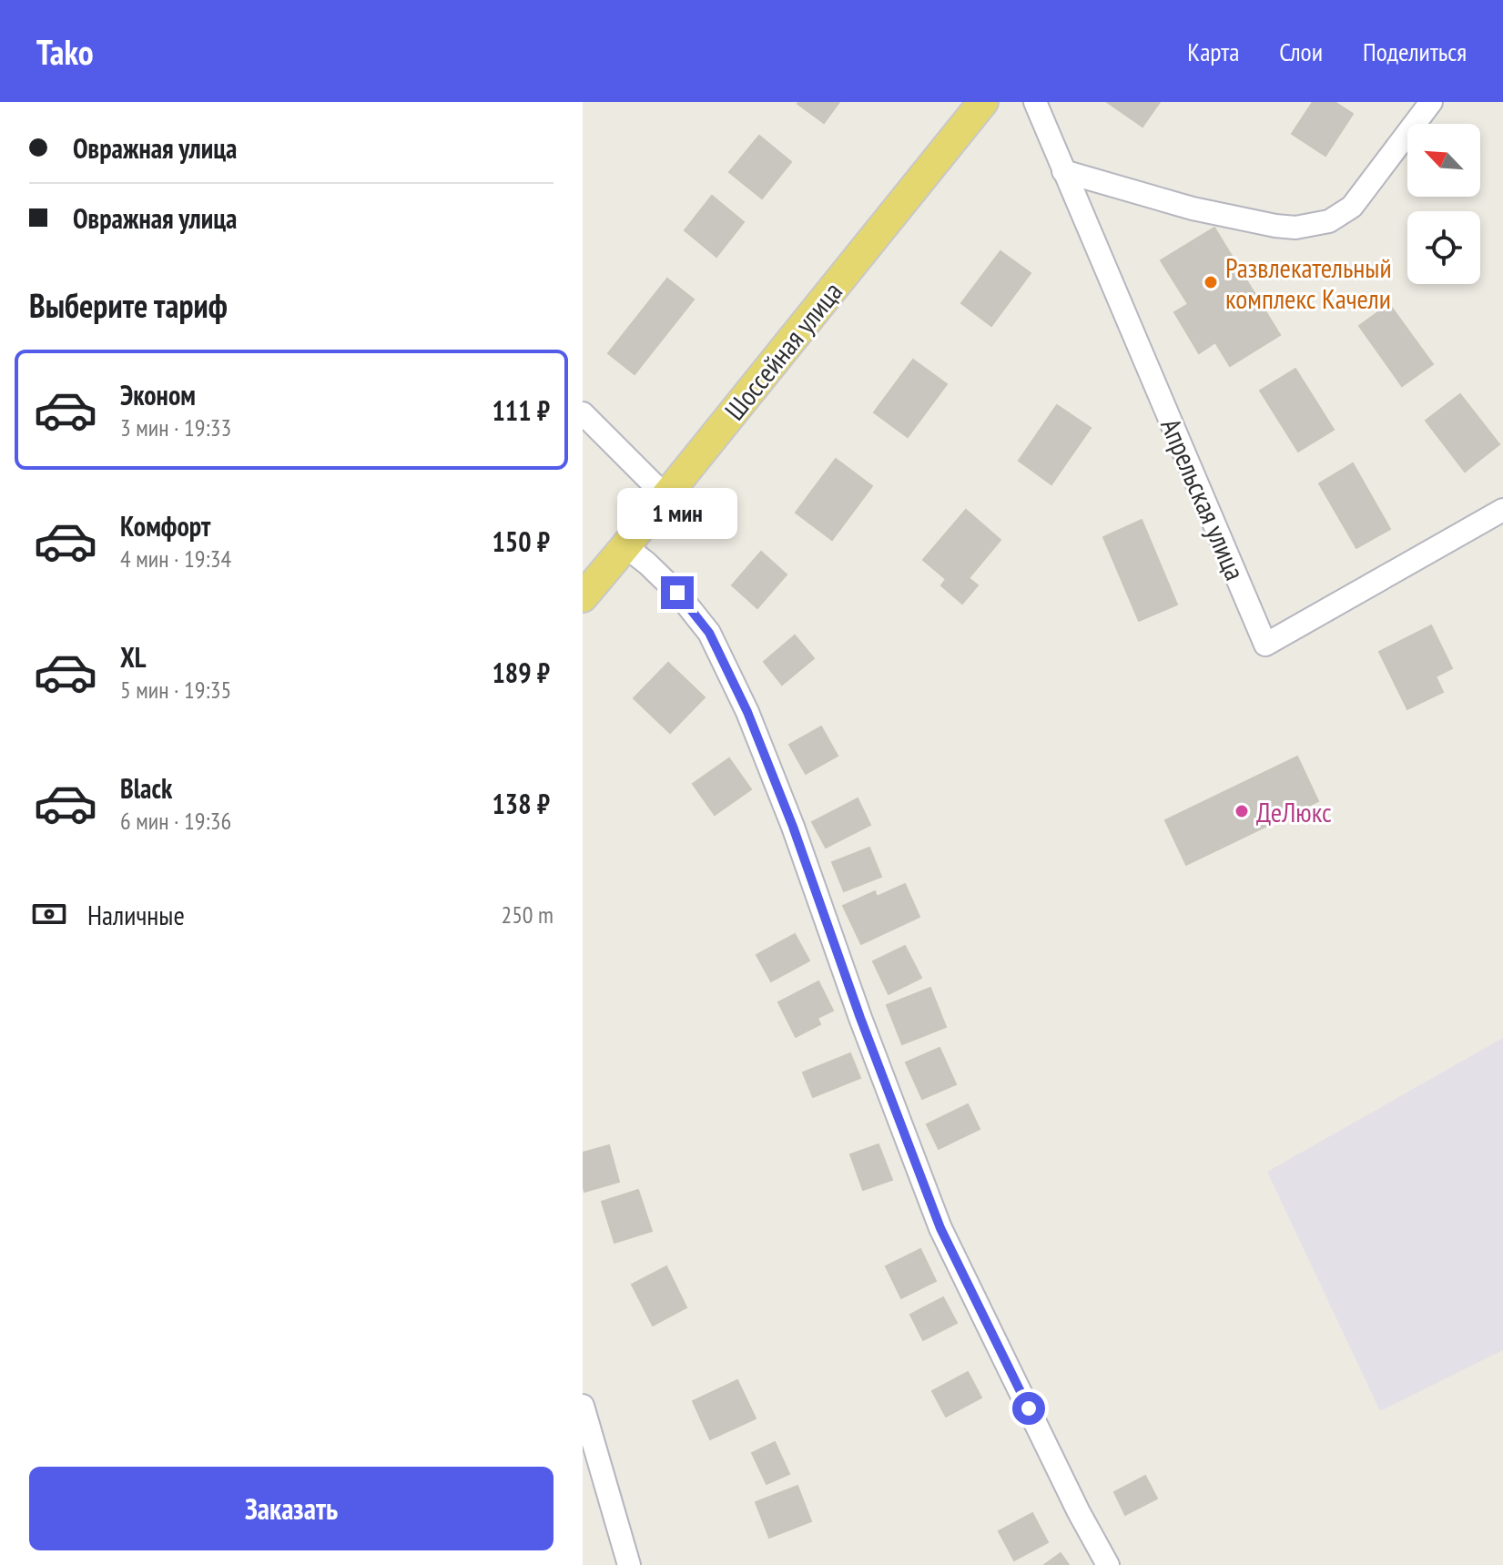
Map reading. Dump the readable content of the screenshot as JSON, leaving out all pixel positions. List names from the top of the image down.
{
  "streets": {
    "main road": ["Шоссейная улица"],
    "street": ["Апрельская улица"]
  },
  "places": ["Развлекательный комплекс Качели", "ДеЛюкс"],
  "north": "top left",
  "page": {
    "header": "Tako",
    "nav": ["Карта", "Слои", "Поделиться"],
    "banner": ["Овражная улица", "Овражная улица"],
    "heading": "Выберите тариф",
    "list": [
      {
        "name": "Эконом",
        "note": "3 мин · 19:33",
        "value": "111 ₽"
      },
      {
        "name": "Комфорт",
        "note": "4 мин · 19:34",
        "value": "150 ₽"
      },
      {
        "name": "XL",
        "note": "5 мин · 19:35",
        "value": "189 ₽"
      },
      {
        "name": "Black",
        "note": "6 мин · 19:36",
        "value": "138 ₽"
      }
    ],
    "bubble": "1 мин",
    "pay": ["Наличные", "250 m"],
    "buttons": "Заказать"
  }
}
